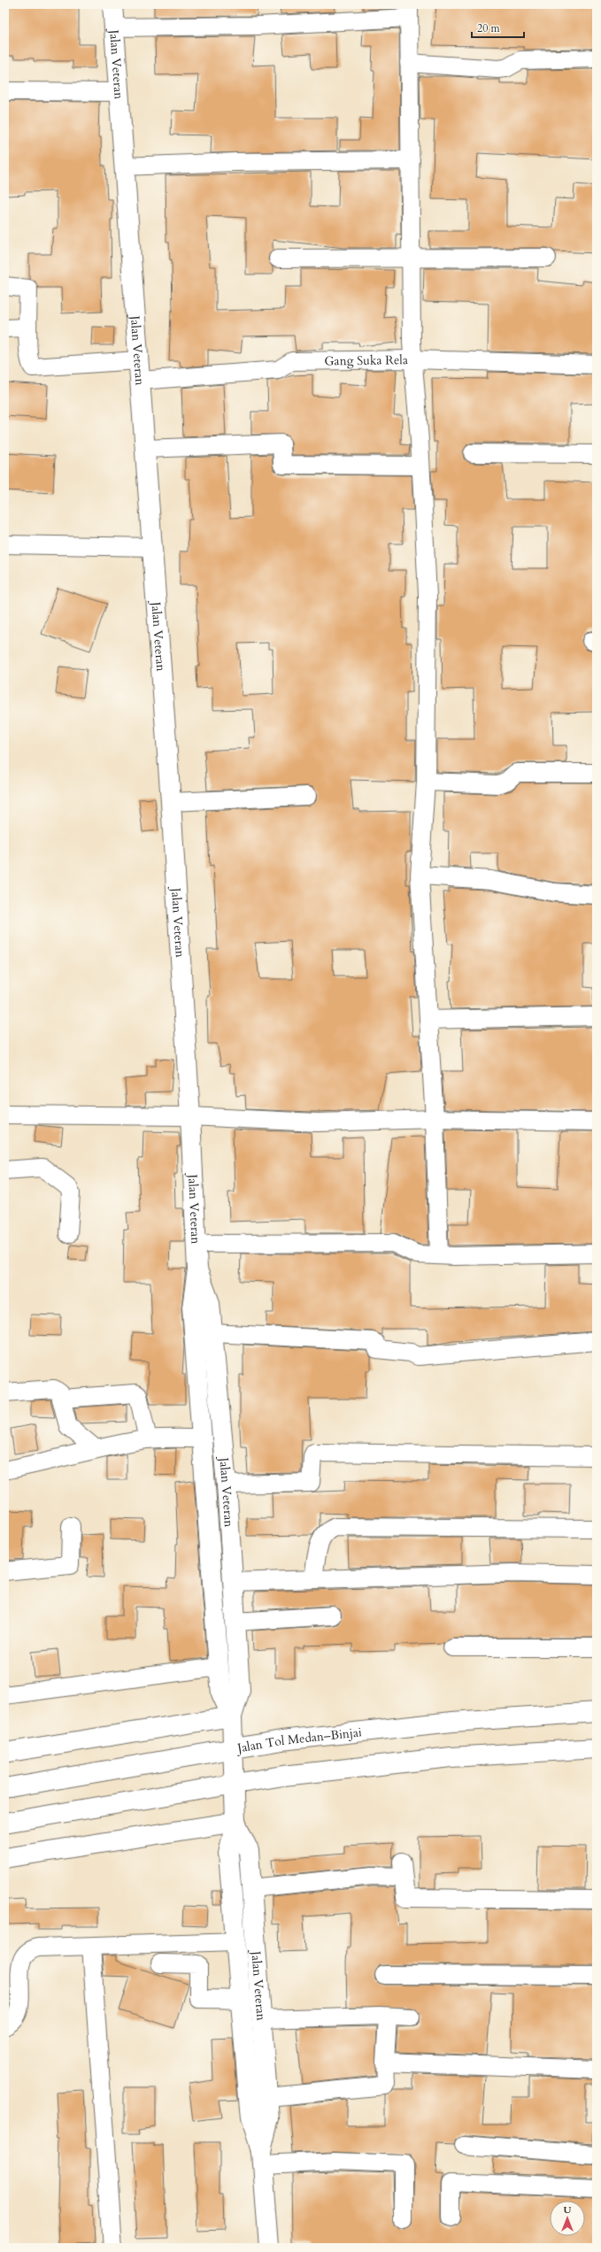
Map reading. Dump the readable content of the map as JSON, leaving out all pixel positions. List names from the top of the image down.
{
  "streets": {
    "main road": ["Jalan Veteran", "Jalan Tol Medan–Binjai"],
    "street": ["Gang Suka Rela"]
  },
  "crossings": [
    ["Jalan Veteran", "Gang Suka Rela"]
  ],
  "scale_bar": "20 m",
  "north": "top"
}
